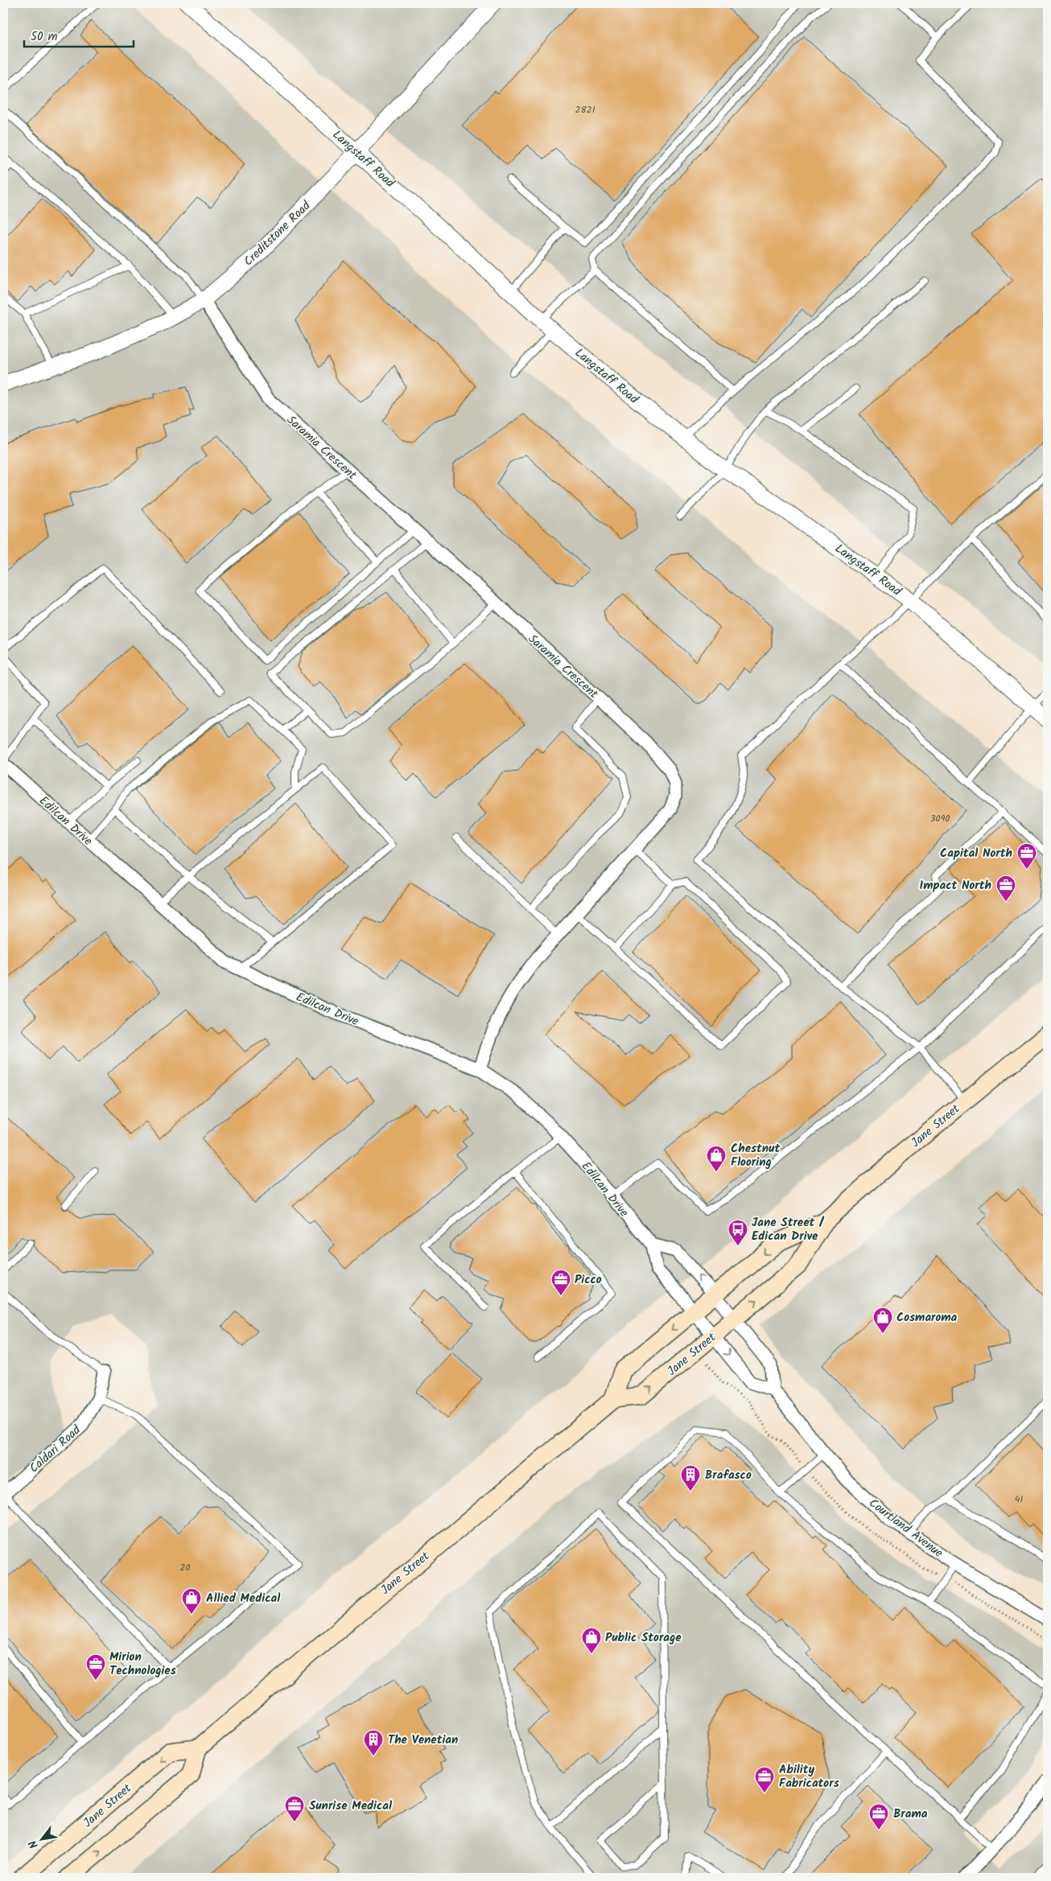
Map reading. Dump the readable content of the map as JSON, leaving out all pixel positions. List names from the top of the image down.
{
  "streets": {
    "main road": ["Jane Street"],
    "street": [
      "Langstaff Road",
      "Creditstone Road",
      "Saramia Crescent",
      "Edilcan Drive",
      "Caldari Road",
      "Courtland Avenue"
    ]
  },
  "crossings": [
    ["Langstaff Road", "Creditstone Road"],
    ["Creditstone Road", "Saramia Crescent"],
    ["Saramia Crescent", "Edilcan Drive"],
    ["Edilcan Drive", "Jane Street"]
  ],
  "places": {
    "office": [
      "Capital North",
      "Impact North",
      "Picco",
      "Mirion Technologies",
      "Ability Fabricators",
      "Sunrise Medical",
      "Brama"
    ],
    "shop": [
      "Chestnut Flooring",
      "Cosmaroma",
      "Allied Medical",
      "Public Storage"
    ],
    "bus stop": ["Jane Street / Edican Drive"],
    "building": ["Brafasco", "The Venetian"]
  },
  "house_numbers": [
    "2821",
    "3090",
    "41",
    "20"
  ],
  "scale_bar": "50 m",
  "north": "bottom left"
}
